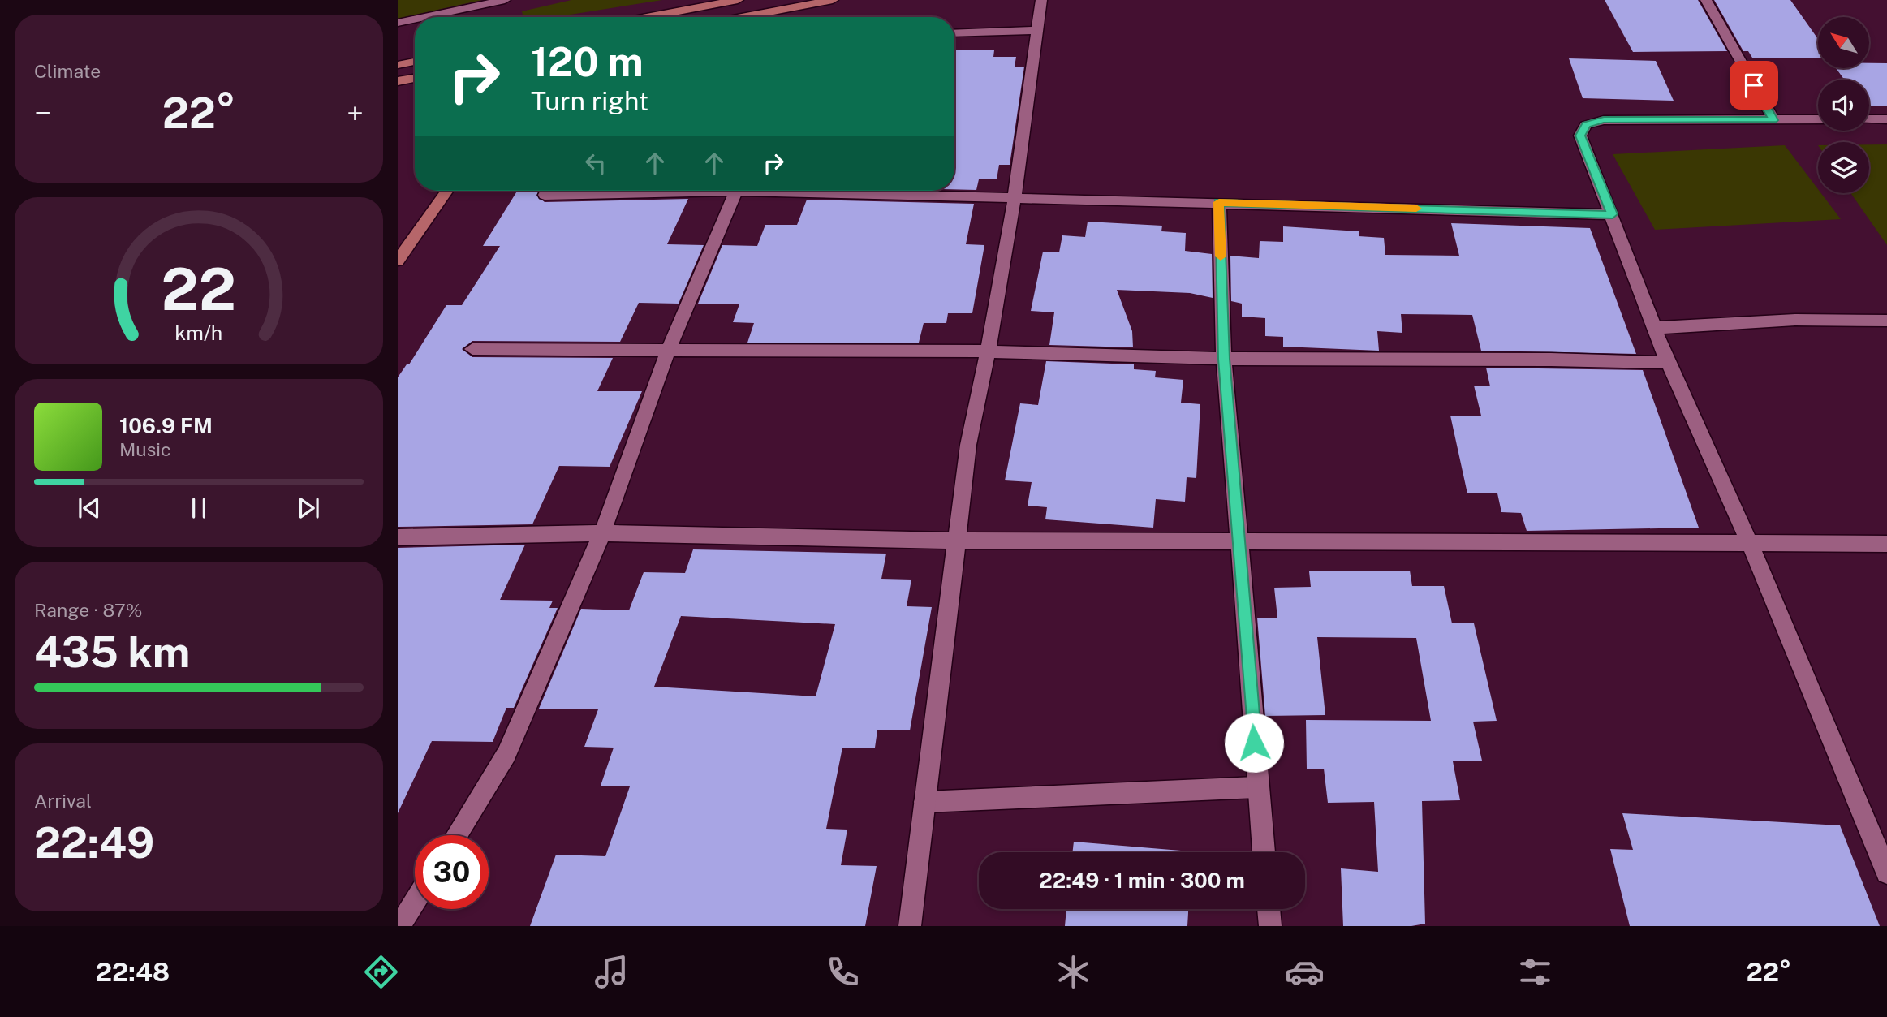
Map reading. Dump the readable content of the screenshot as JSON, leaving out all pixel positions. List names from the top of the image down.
{
  "north": "top left",
  "page": {
    "tile": [
      "Climate",
      ["Range · 87%", "435 km"],
      ["Arrival", "22:49"]
    ],
    "turn": ["120 m", "Turn right"],
    "heat": ["−", "22°", "+"],
    "song": ["106.9 FM", "Music"],
    "limit": "30",
    "trip": "22:49 · 1 min · 300 m",
    "tabs": ["22:48", "22°"],
    "gauge": ["22", "km/h"]
  }
}
